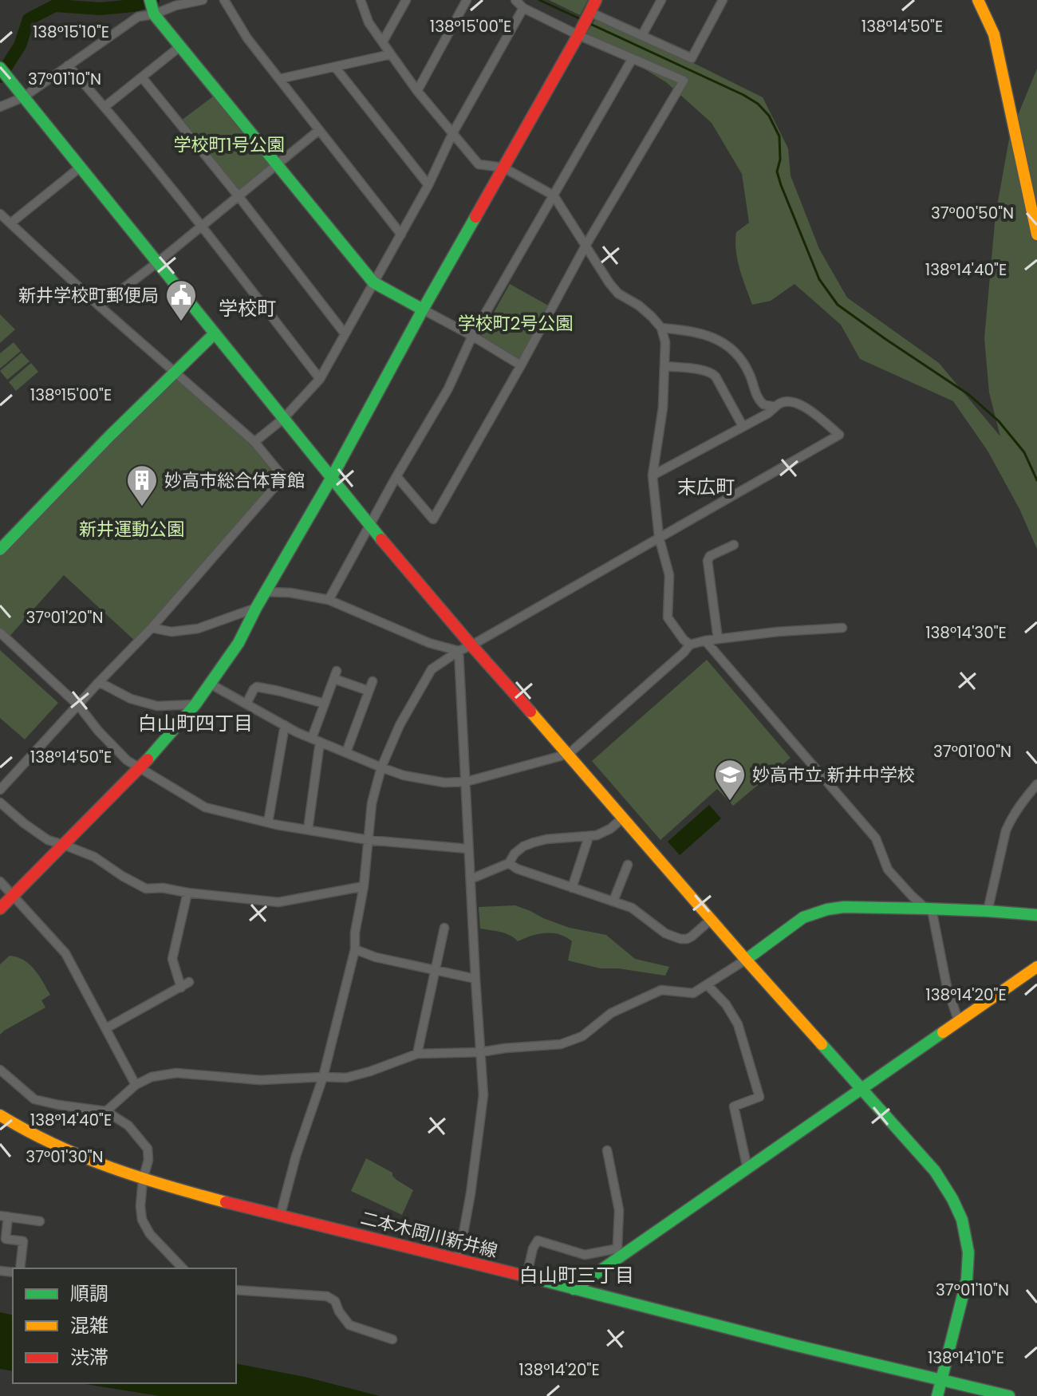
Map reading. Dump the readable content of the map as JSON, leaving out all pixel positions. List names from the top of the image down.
{
  "streets": {
    "street": ["二本木岡川新井線"]
  },
  "districts": [
    "学校町",
    "末広町",
    "白山町四丁目",
    "白山町三丁目"
  ],
  "parks": ["学校町1号公園", "学校町2号公園", "新井運動公園"],
  "places": {
    "public building": ["新井学校町郵便局"],
    "building": ["妙高市総合体育館"],
    "school or university": ["妙高市立 新井中学校"]
  },
  "legend": ["順調", "混雑", "渋滞"],
  "coordinates": [
    "138°15'00\"E",
    "138°14'50\"E",
    "138°15'10\"E",
    "37°01'10\"N",
    "37°00'50\"N",
    "138°14'40\"E",
    "37°01'20\"N",
    "138°14'30\"E",
    "37°01'00\"N",
    "138°14'20\"E",
    "37°01'30\"N",
    "138°14'10\"E"
  ]
}
